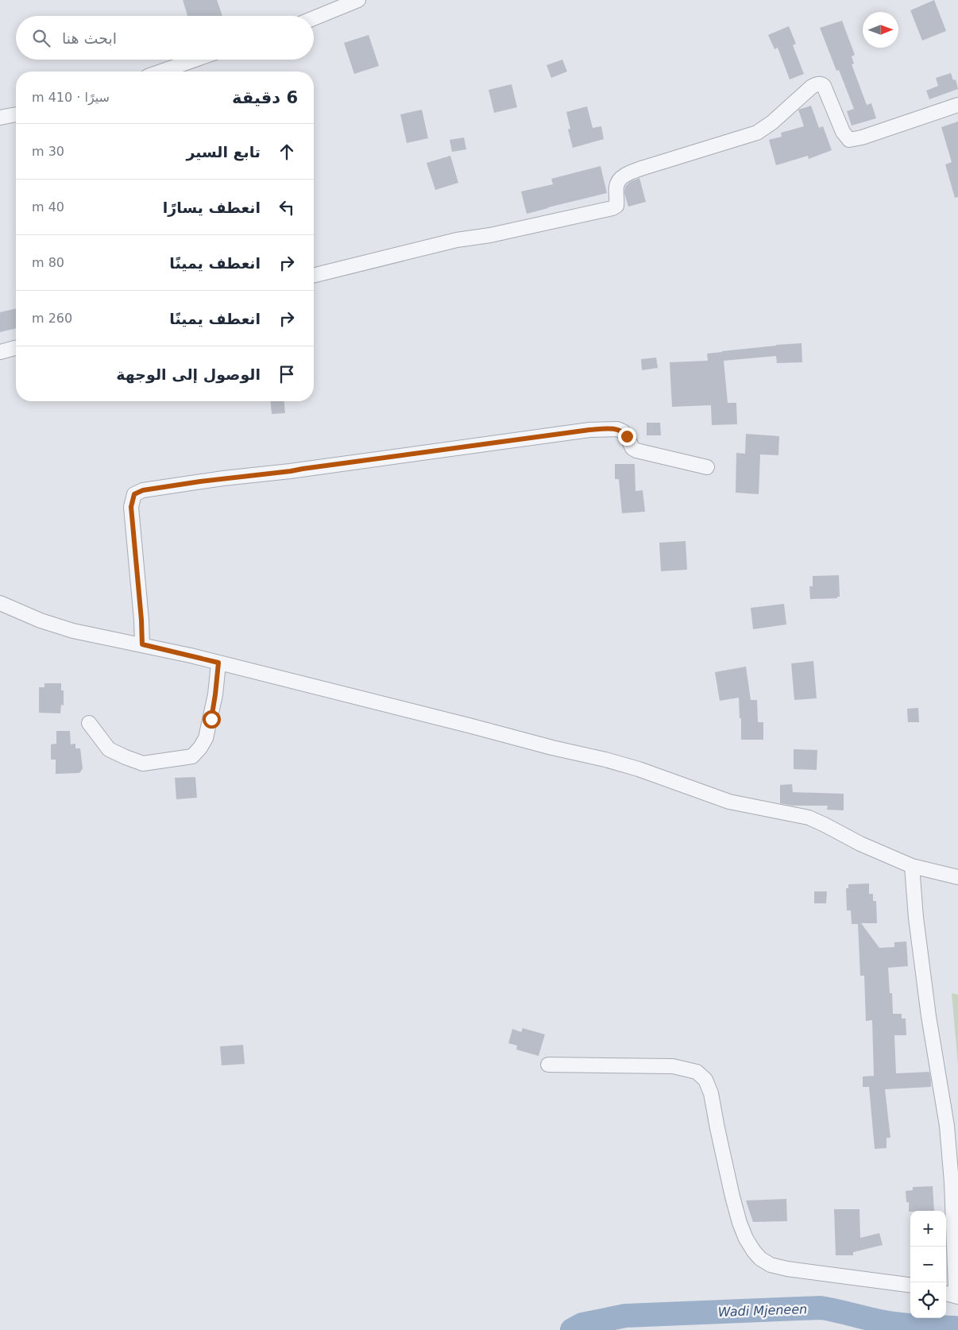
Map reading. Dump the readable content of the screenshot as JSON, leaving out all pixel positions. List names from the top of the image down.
{
  "water": ["Wadi Mjeneen"],
  "north": "right",
  "page": {
    "search": "ابحث هنا",
    "heading": ["6 دقيقة", "سيرًا · 410 m"],
    "list": [
      ["تابع السير", "30 m"],
      ["انعطف يسارًا", "40 m"],
      ["انعطف يمينًا", "80 m"],
      ["انعطف يمينًا", "260 m"],
      "الوصول إلى الوجهة"
    ],
    "map_buttons": ["+", "−"]
  }
}
